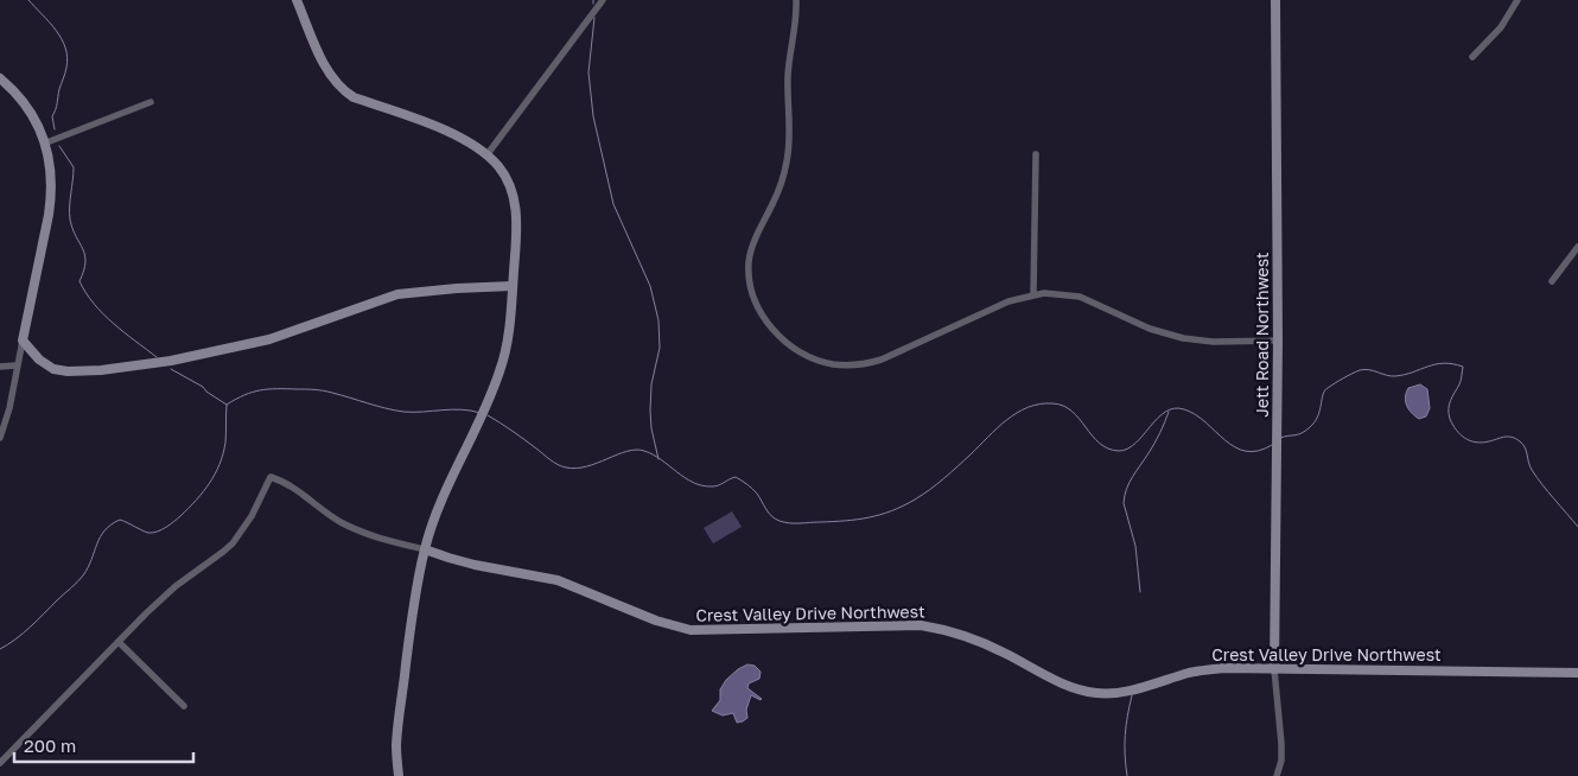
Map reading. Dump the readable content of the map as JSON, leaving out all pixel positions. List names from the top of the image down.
{
  "streets": {
    "street": ["Jett Road Northwest", "Crest Valley Drive Northwest"]
  },
  "crossings": [
    ["Jett Road Northwest", "Crest Valley Drive Northwest"]
  ],
  "scale_bar": "200 m"
}
